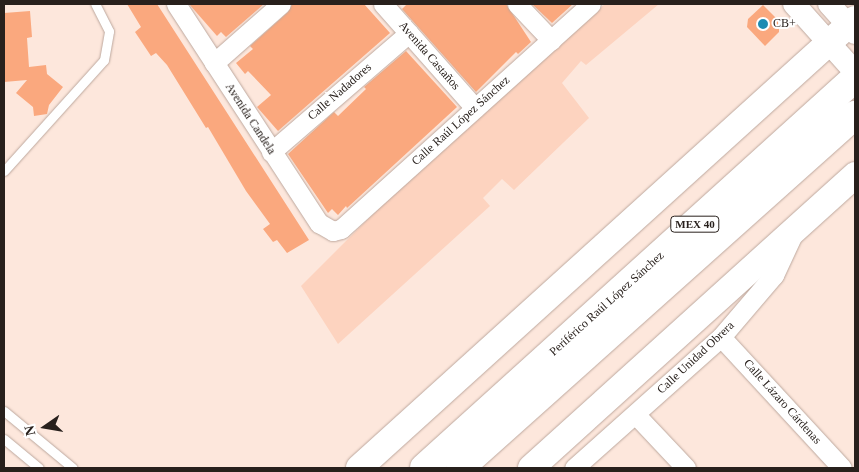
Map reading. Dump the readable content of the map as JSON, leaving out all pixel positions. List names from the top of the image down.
{
  "streets": {
    "highway": ["MEX 40", "Periférico Raúl López Sánchez"],
    "street": [
      "Avenida Castaños",
      "Calle Nadadores",
      "Avenida Candela",
      "Calle Raúl López Sánchez",
      "Calle Unidad Obrera",
      "Calle Lázaro Cárdenas"
    ]
  },
  "crossings": [
    ["Avenida Castaños", "Calle Nadadores"],
    ["Avenida Castaños", "Calle Raúl López Sánchez"],
    ["Calle Nadadores", "Avenida Candela"],
    ["Avenida Candela", "Calle Raúl López Sánchez"],
    ["Calle Unidad Obrera", "Calle Lázaro Cárdenas"]
  ],
  "places": ["CB+"],
  "north": "left"
}
